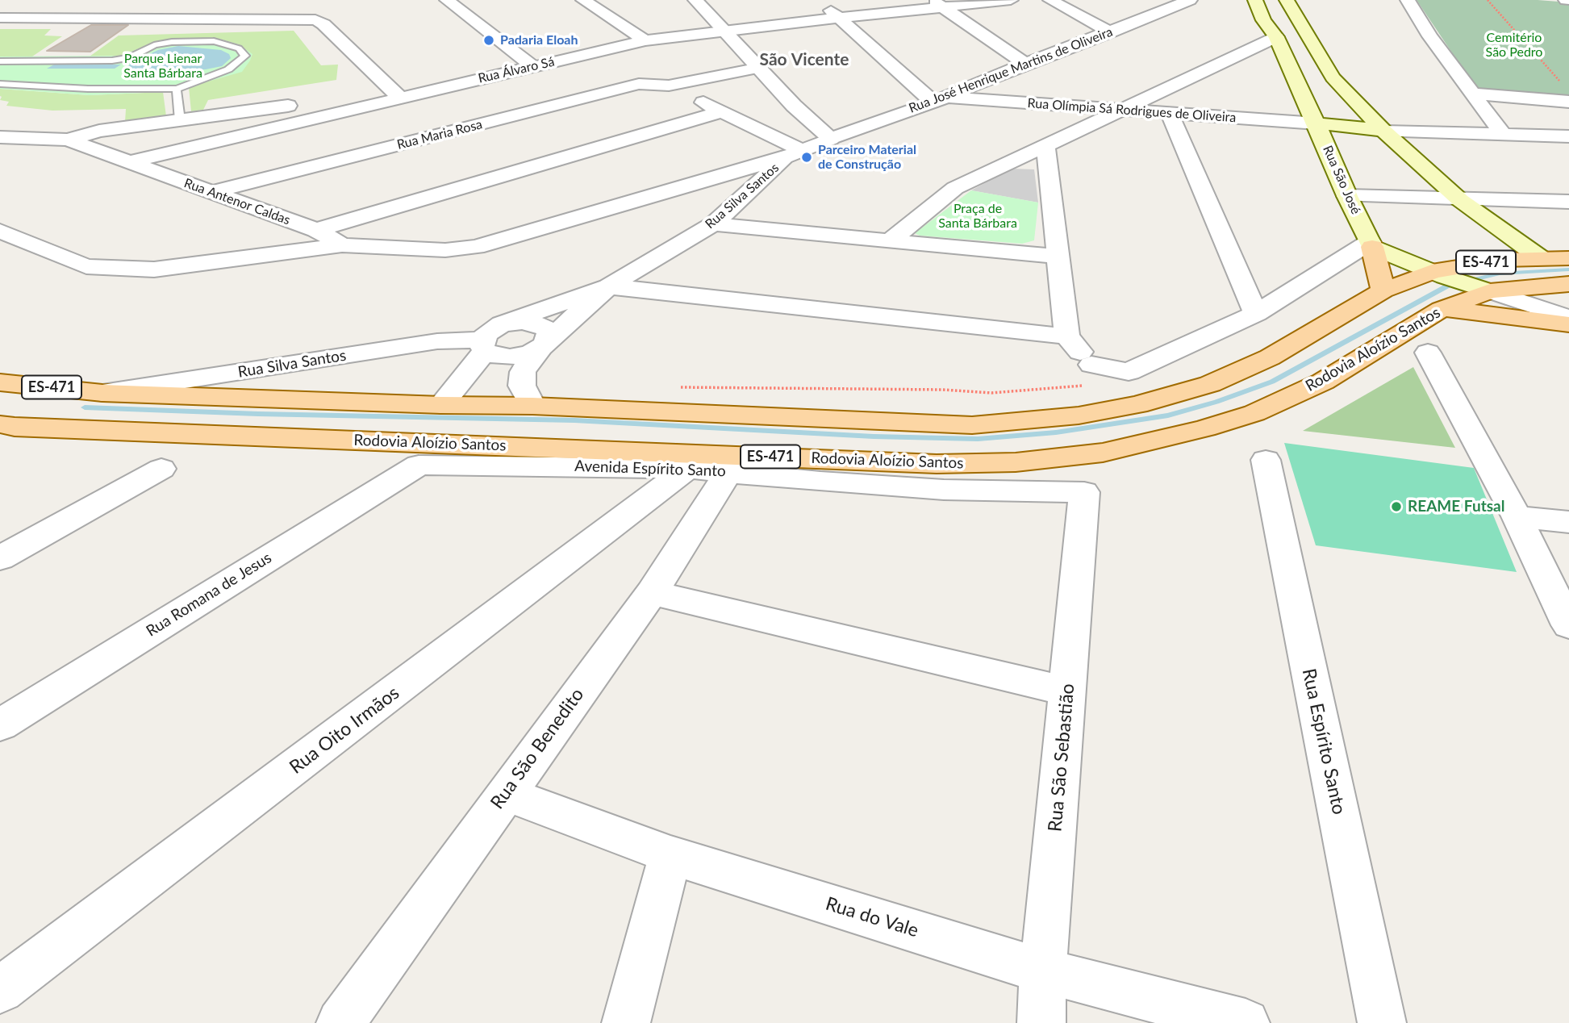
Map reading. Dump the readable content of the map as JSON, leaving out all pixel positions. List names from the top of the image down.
{
  "streets": {
    "main road": ["Rua São José", "ES-471", "Rodovia Aloízio Santos"],
    "street": [
      "Rua Álvaro Sá",
      "Rua José Henrique Martins de Oliveira",
      "Rua Olímpia Sá Rodrigues de Oliveira",
      "Rua Maria Rosa",
      "Rua Silva Santos",
      "Rua Antenor Caldas",
      "Avenida Espírito Santo",
      "Rua Romana de Jesus",
      "Rua Oito Irmãos",
      "Rua Espírito Santo",
      "Rua São Benedito",
      "Rua São Sebastião",
      "Rua do Vale"
    ]
  },
  "crossings": [
    ["Rua Álvaro Sá", "Rua Antenor Caldas"],
    ["Rua José Henrique Martins de Oliveira", "Rua Olímpia Sá Rodrigues de Oliveira"],
    ["Rua José Henrique Martins de Oliveira", "Rua Silva Santos"],
    ["Rua José Henrique Martins de Oliveira", "Rua Antenor Caldas"],
    ["Rua Olímpia Sá Rodrigues de Oliveira", "Rua São José"],
    ["Rua Maria Rosa", "Rua Antenor Caldas"],
    ["Rua Silva Santos", "Rua Antenor Caldas"],
    ["Rua Silva Santos", "ES-471"],
    ["Avenida Espírito Santo", "Rua Romana de Jesus"],
    ["Avenida Espírito Santo", "Rua Oito Irmãos"],
    ["Avenida Espírito Santo", "Rua São Benedito"],
    ["Avenida Espírito Santo", "Rua São Sebastião"],
    ["Rua São Benedito", "Rua do Vale"],
    ["Rua São Sebastião", "Rua do Vale"]
  ],
  "districts": ["São Vicente"],
  "parks": ["Cemitério São Pedro", "Parque Lienar Santa Bárbara", "Praça de Santa Bárbara"],
  "places": ["Padaria Eloah", "Parceiro Material de Construção", "REAME Futsal"]
}
